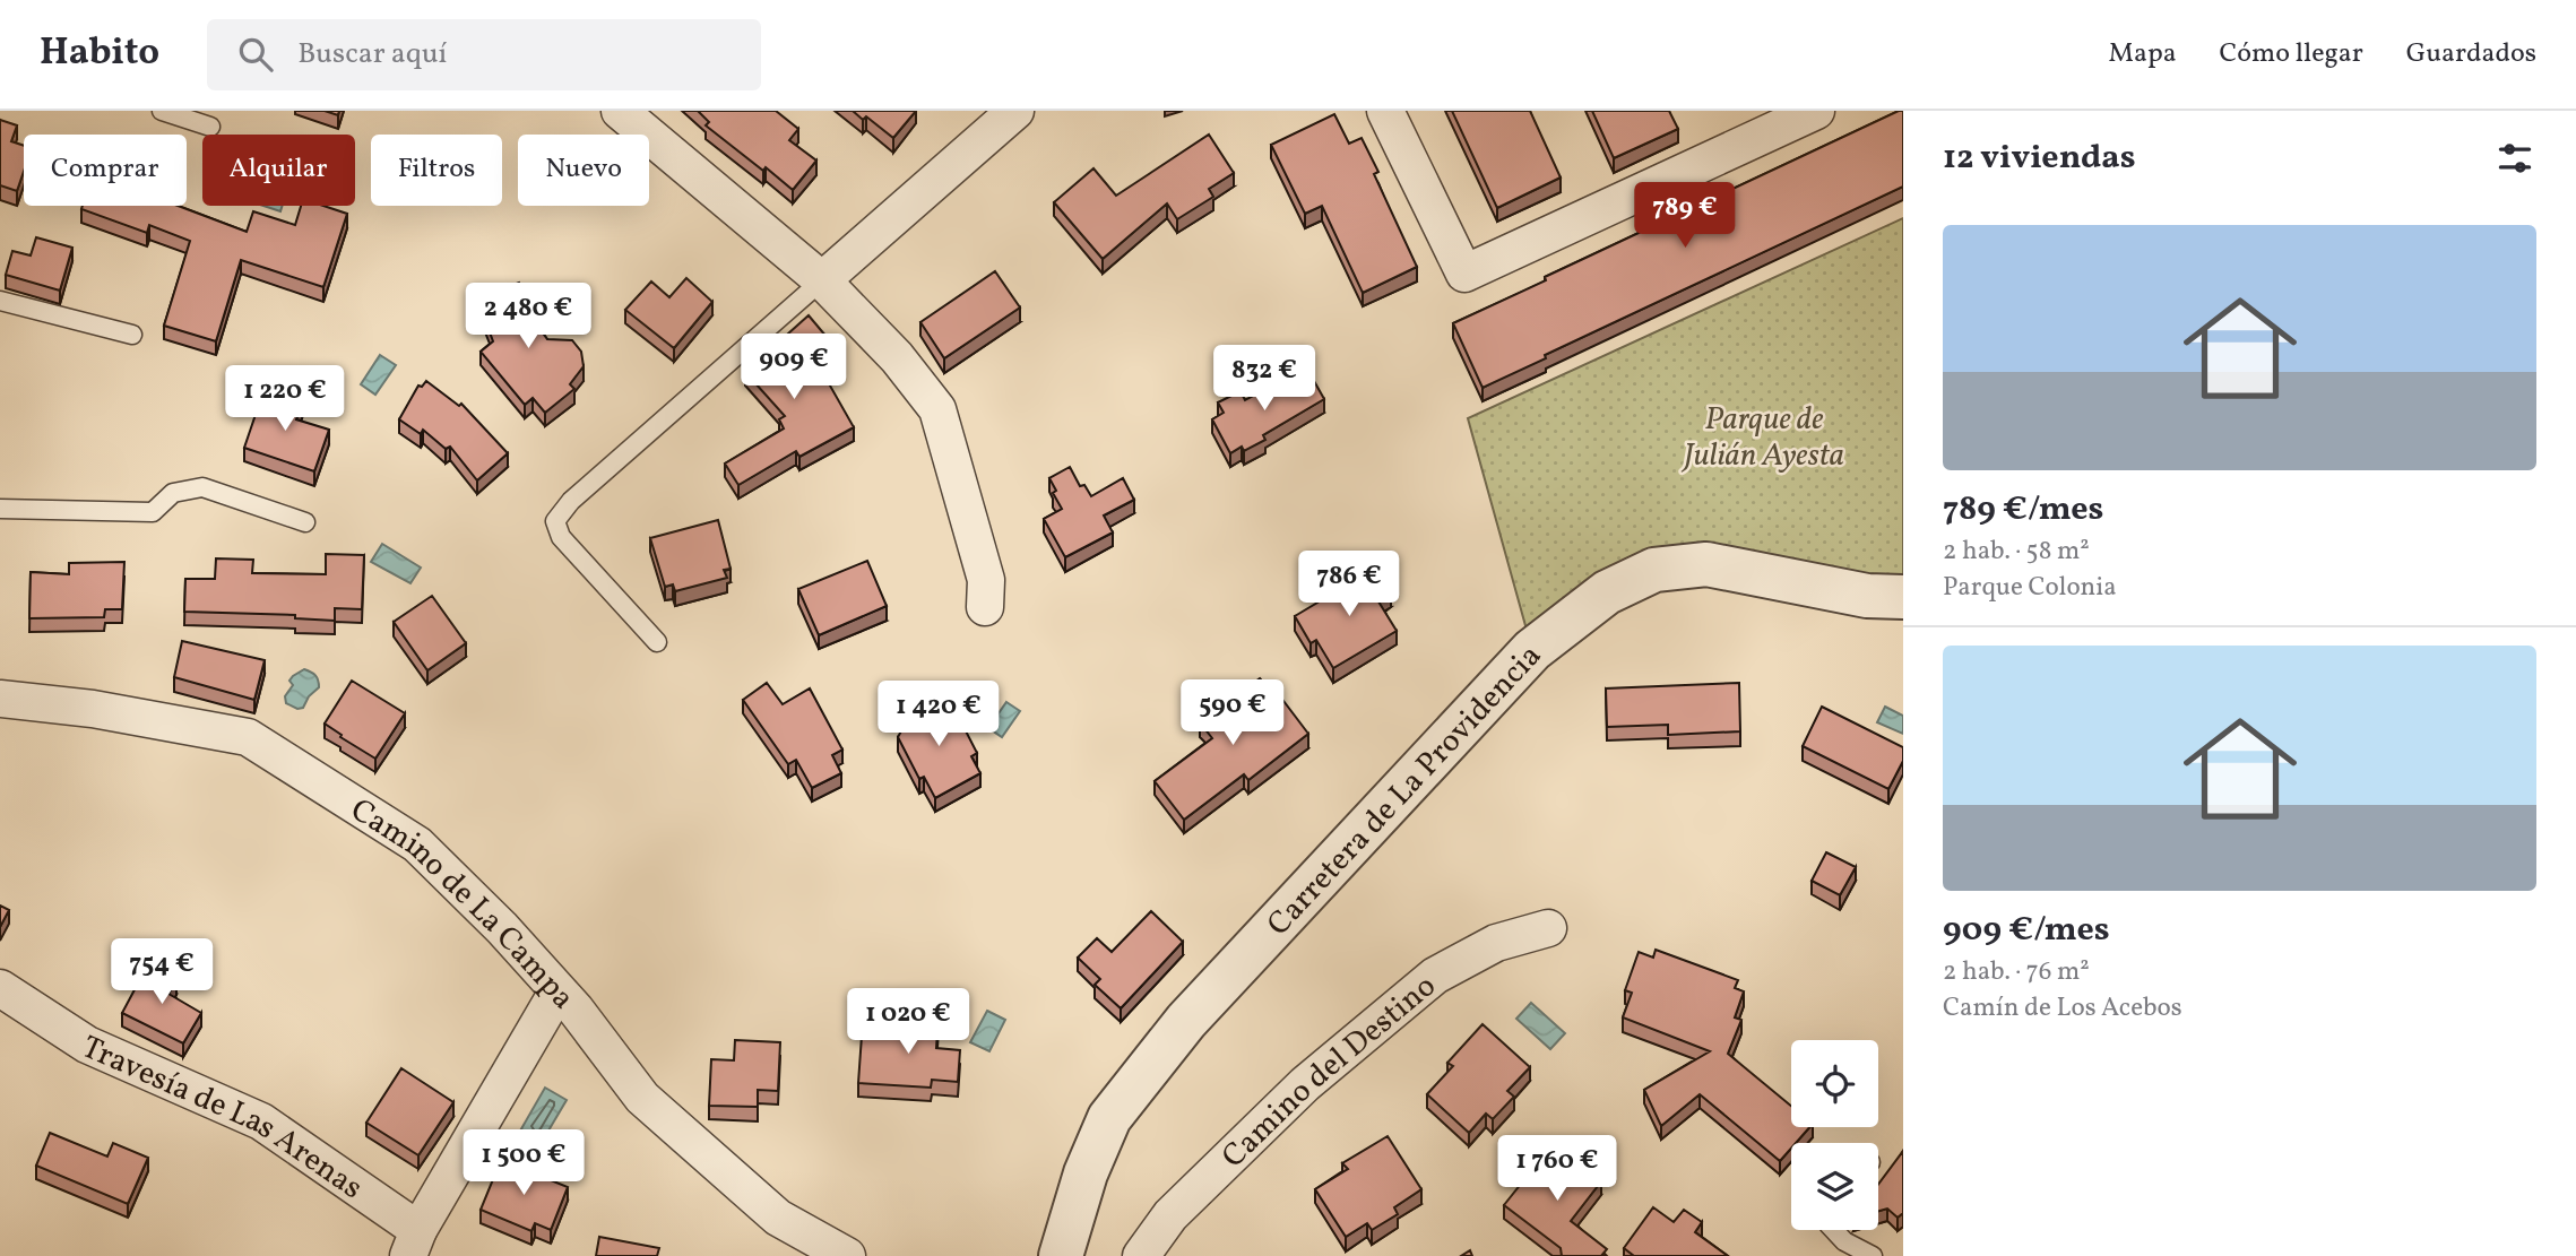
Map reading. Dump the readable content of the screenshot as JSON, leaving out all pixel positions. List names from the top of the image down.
{
  "streets": {
    "street": [
      "Carretera de La Providencia",
      "Camino de La Campa",
      "Camino del Destino",
      "Travesía de Las Arenas"
    ]
  },
  "parks": ["Parque de Julián Ayesta"],
  "page": {
    "header": "Habito",
    "search": "Buscar aquí",
    "nav": ["Mapa", "Cómo llegar", "Guardados"],
    "heading": "12 viviendas",
    "chip": [
      "Comprar",
      "Alquilar",
      "Filtros",
      "Nuevo"
    ],
    "price": [
      "789 €",
      "2 480 €",
      "909 €",
      "832 €",
      "1 220 €",
      "786 €",
      "590 €",
      "1 420 €",
      "754 €",
      "1 020 €",
      "1 500 €",
      "1 760 €"
    ],
    "list": [
      {
        "name": "789 €/mes",
        "note": "2 hab. · 58 m² · Parque Colonia"
      },
      {
        "name": "909 €/mes",
        "note": "2 hab. · 76 m² · Camín de Los Acebos"
      }
    ]
  }
}
